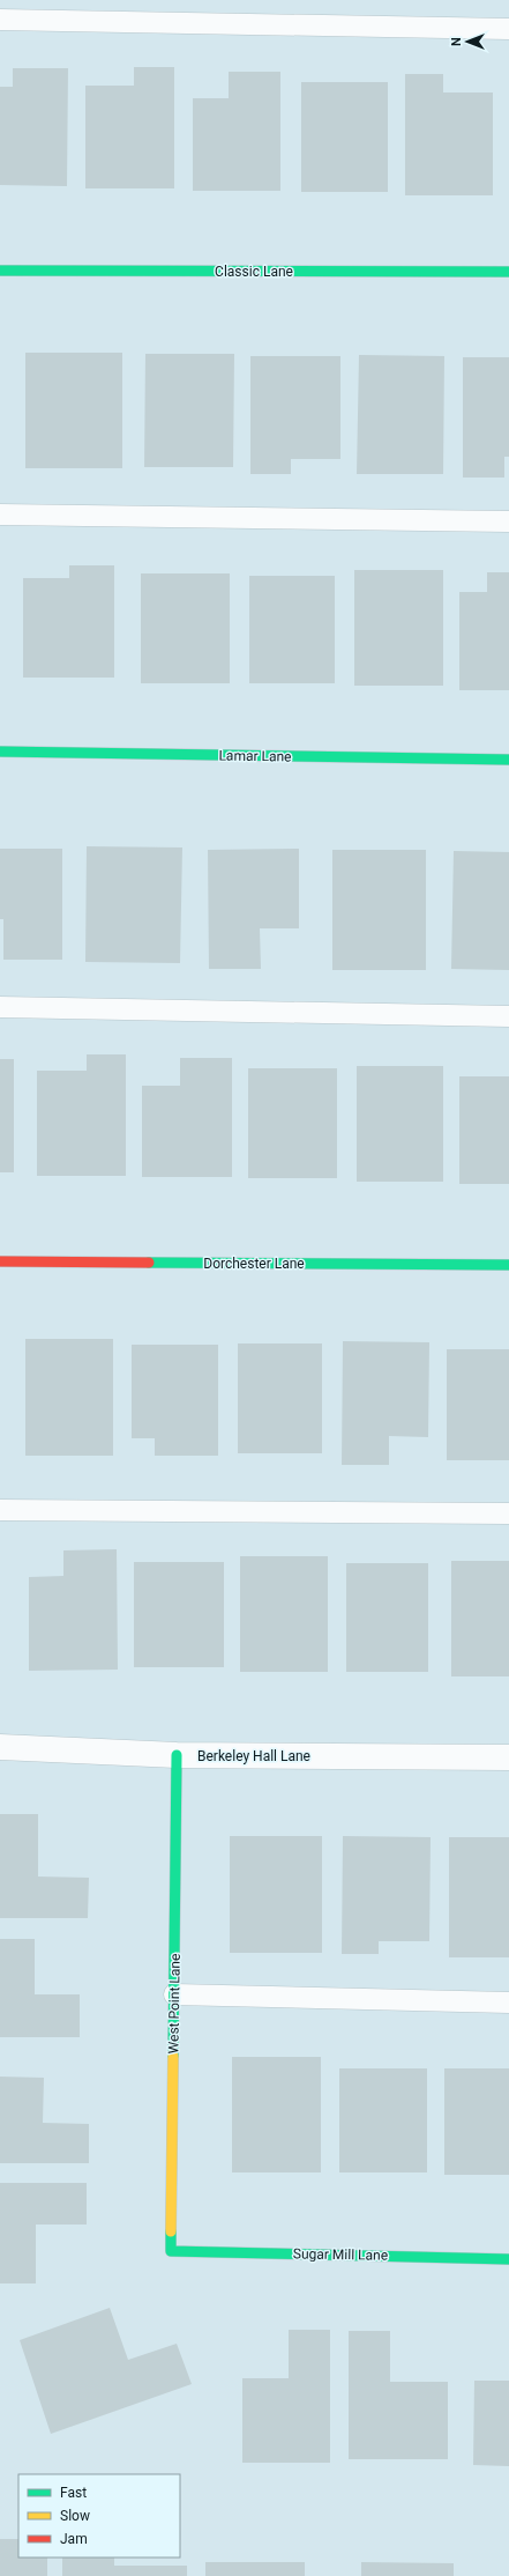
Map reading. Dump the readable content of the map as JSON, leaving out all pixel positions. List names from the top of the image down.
{
  "streets": {
    "street": [
      "Classic Lane",
      "Lamar Lane",
      "Dorchester Lane",
      "Berkeley Hall Lane",
      "West Point Lane",
      "Sugar Mill Lane"
    ]
  },
  "crossings": [
    ["Berkeley Hall Lane", "West Point Lane"],
    ["West Point Lane", "Sugar Mill Lane"]
  ],
  "legend": ["Fast", "Slow", "Jam"],
  "north": "left"
}
